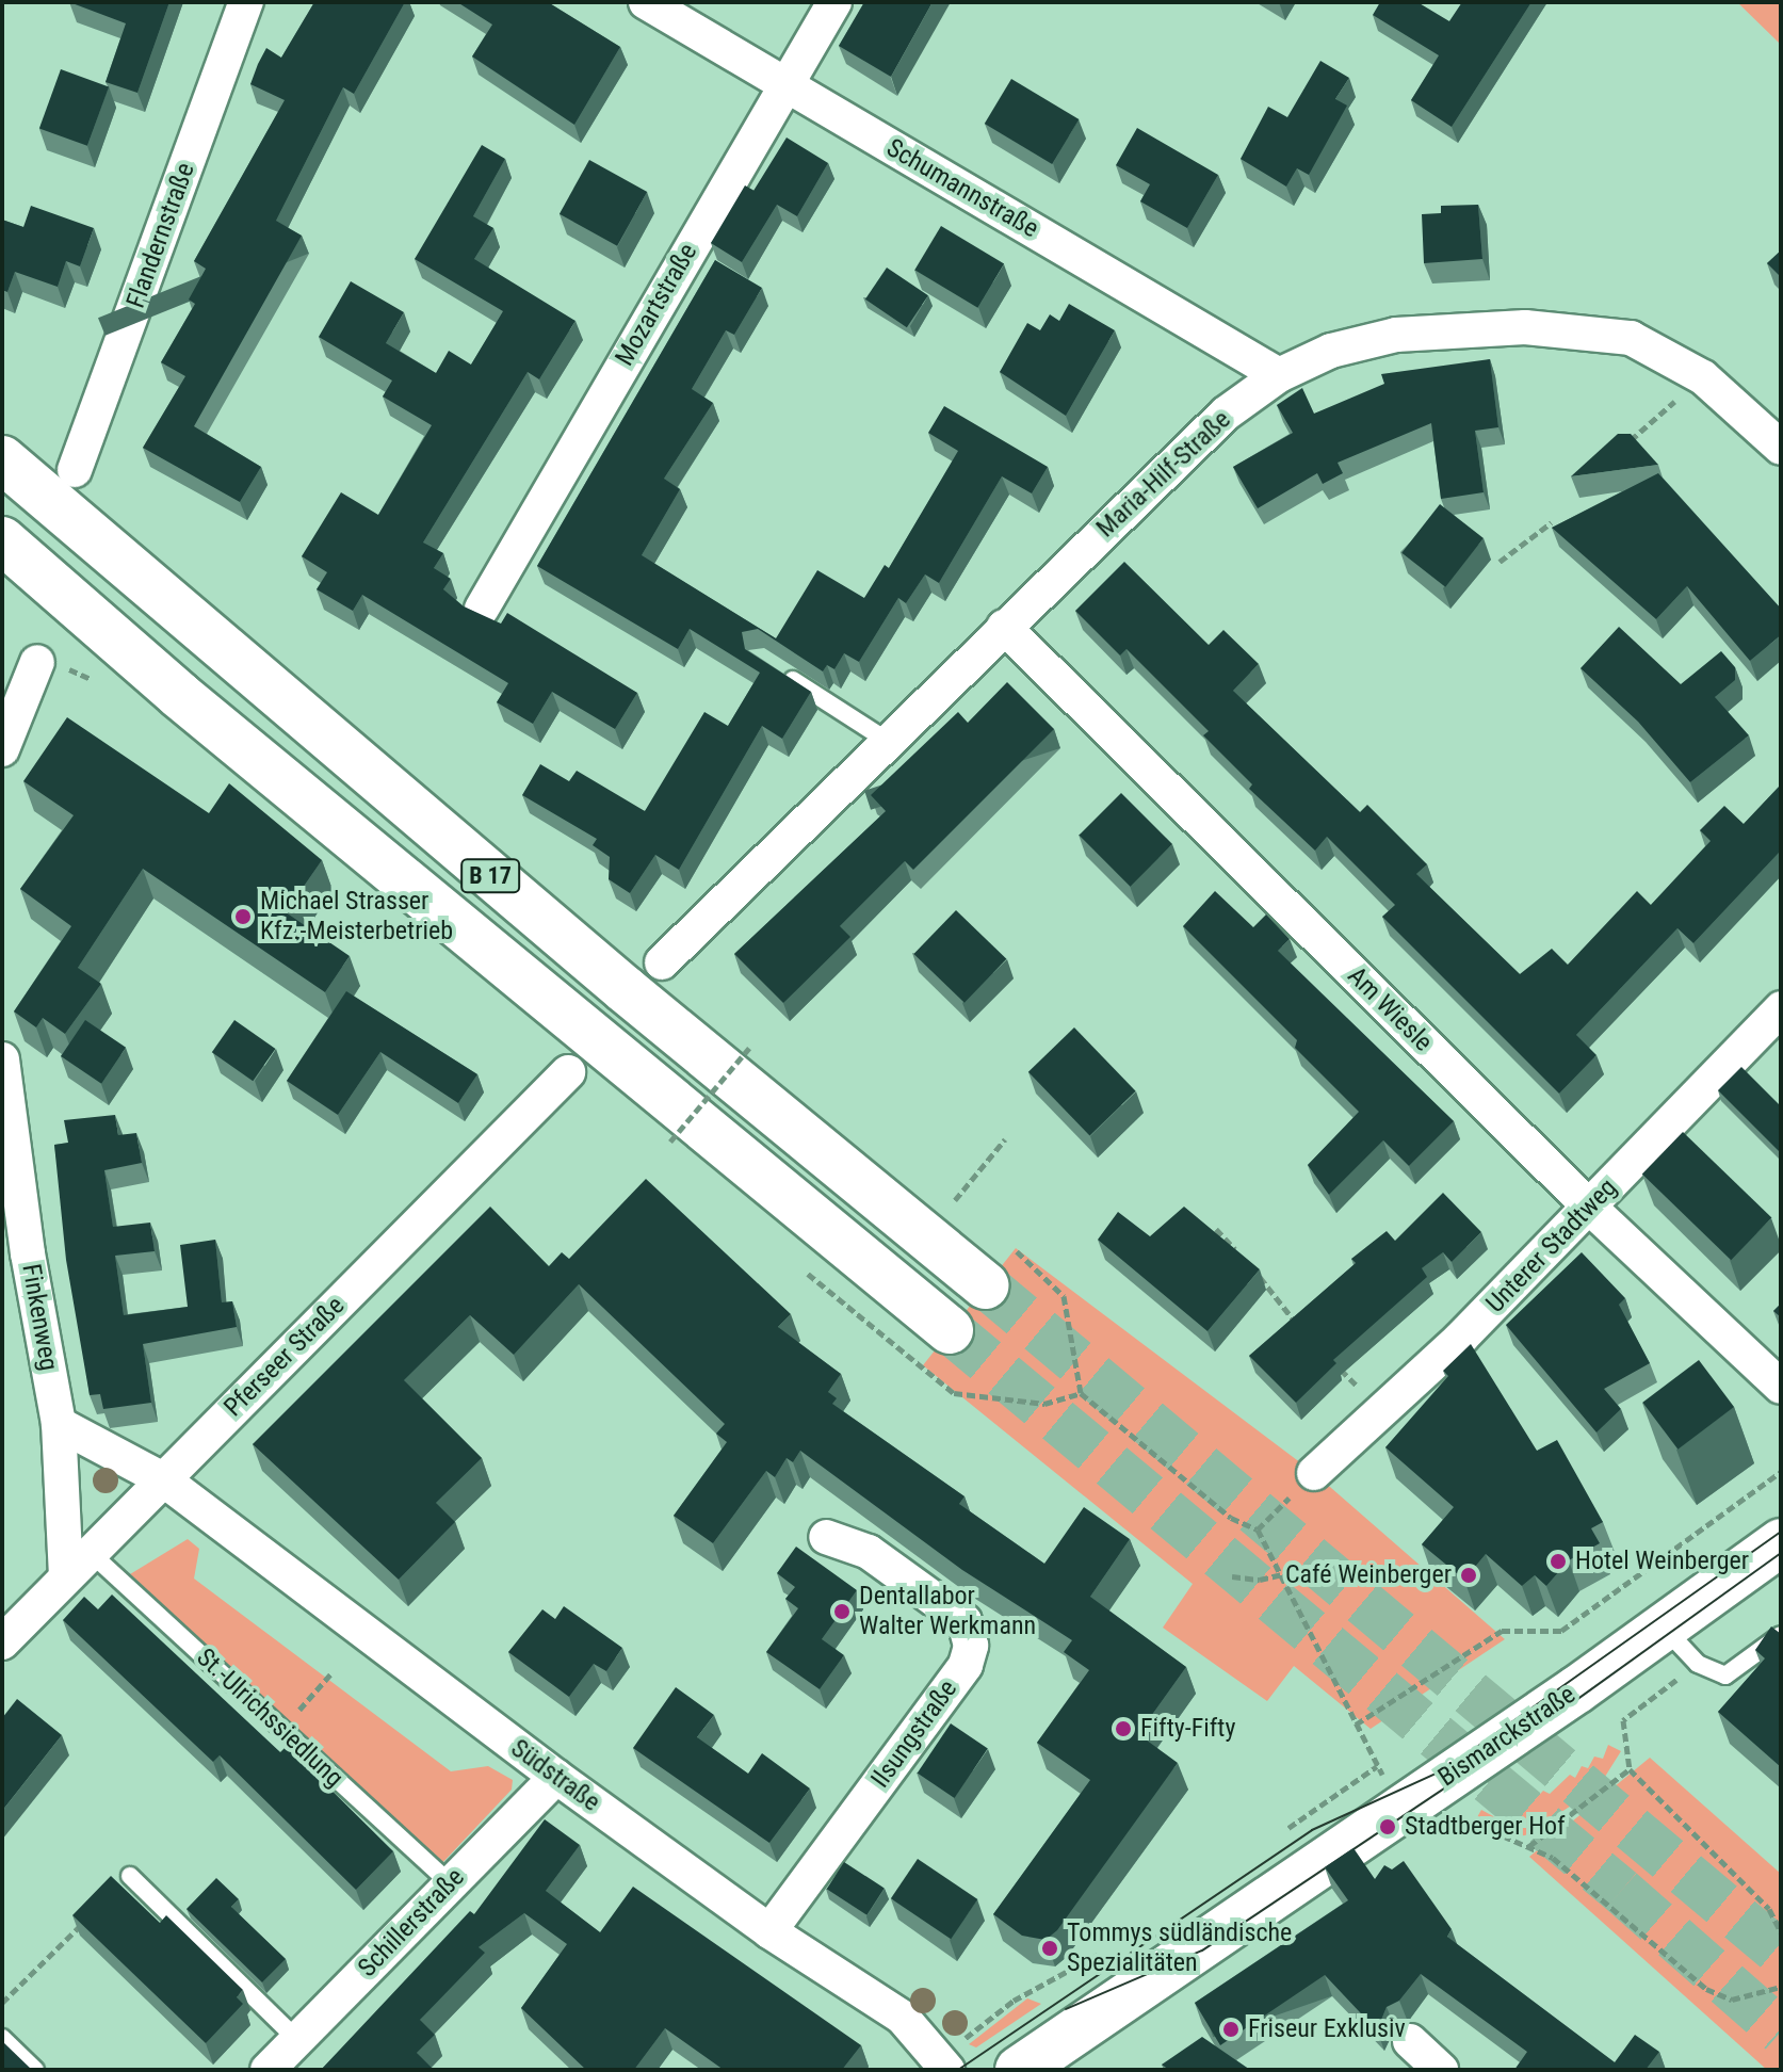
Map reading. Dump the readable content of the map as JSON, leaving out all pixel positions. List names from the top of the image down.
{
  "streets": {
    "main road": ["B 17", "Bismarckstraße"],
    "street": [
      "Schumannstraße",
      "Flandernstraße",
      "Mozartstraße",
      "Maria-Hilf-Straße",
      "Am Wiesle",
      "Unterer Stadtweg",
      "Finkenweg",
      "Pferseer Straße",
      "Ilsungstraße",
      "Südstraße",
      "Schillerstraße"
    ],
    "lane": ["St.-Ulrichssiedlung"]
  },
  "crossings": [
    ["Schumannstraße", "Mozartstraße"],
    ["Schumannstraße", "Maria-Hilf-Straße"],
    ["Maria-Hilf-Straße", "Am Wiesle"],
    ["Am Wiesle", "Unterer Stadtweg"],
    ["Finkenweg", "Pferseer Straße"],
    ["Pferseer Straße", "St.-Ulrichssiedlung"],
    ["Pferseer Straße", "Südstraße"],
    ["St.-Ulrichssiedlung", "Schillerstraße"],
    ["Ilsungstraße", "Südstraße"],
    ["Südstraße", "Schillerstraße"]
  ],
  "places": [
    "Michael Strasser Kfz.-Meisterbetrieb",
    "Hotel Weinberger",
    "Café Weinberger",
    "Dentallabor Walter Werkmann",
    "Fifty-Fifty",
    "Stadtberger Hof",
    "Tommys südländische Spezialitäten",
    "Friseur Exklusiv"
  ]
}
